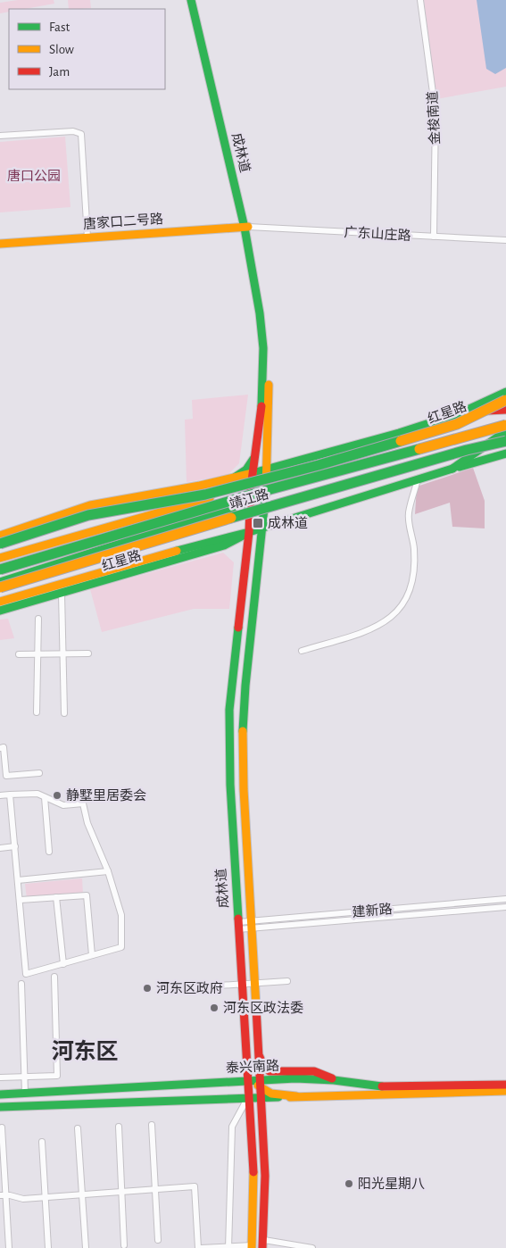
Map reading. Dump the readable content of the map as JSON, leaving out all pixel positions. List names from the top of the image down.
{
  "streets": {
    "main road": [
      "成林道",
      "唐家口二号路",
      "红星路",
      "靖江路",
      "泰兴南路"
    ],
    "street": ["金梭南道", "广东山庄路", "建新路"]
  },
  "crossings": [
    ["金梭南道", "广东山庄路"],
    ["成林道", "唐家口二号路"],
    ["成林道", "广东山庄路"],
    ["成林道", "红星路"],
    ["成林道", "建新路"],
    ["成林道", "泰兴南路"],
    ["唐家口二号路", "广东山庄路"],
    ["红星路", "靖江路"]
  ],
  "districts": ["河东区"],
  "parks": ["唐口公园"],
  "places": {
    "transit": ["成林道"],
    "other": [
      "静墅里居委会",
      "河东区政府",
      "河东区政法委",
      "阳光星期八"
    ]
  },
  "legend": ["Fast", "Slow", "Jam"]
}
